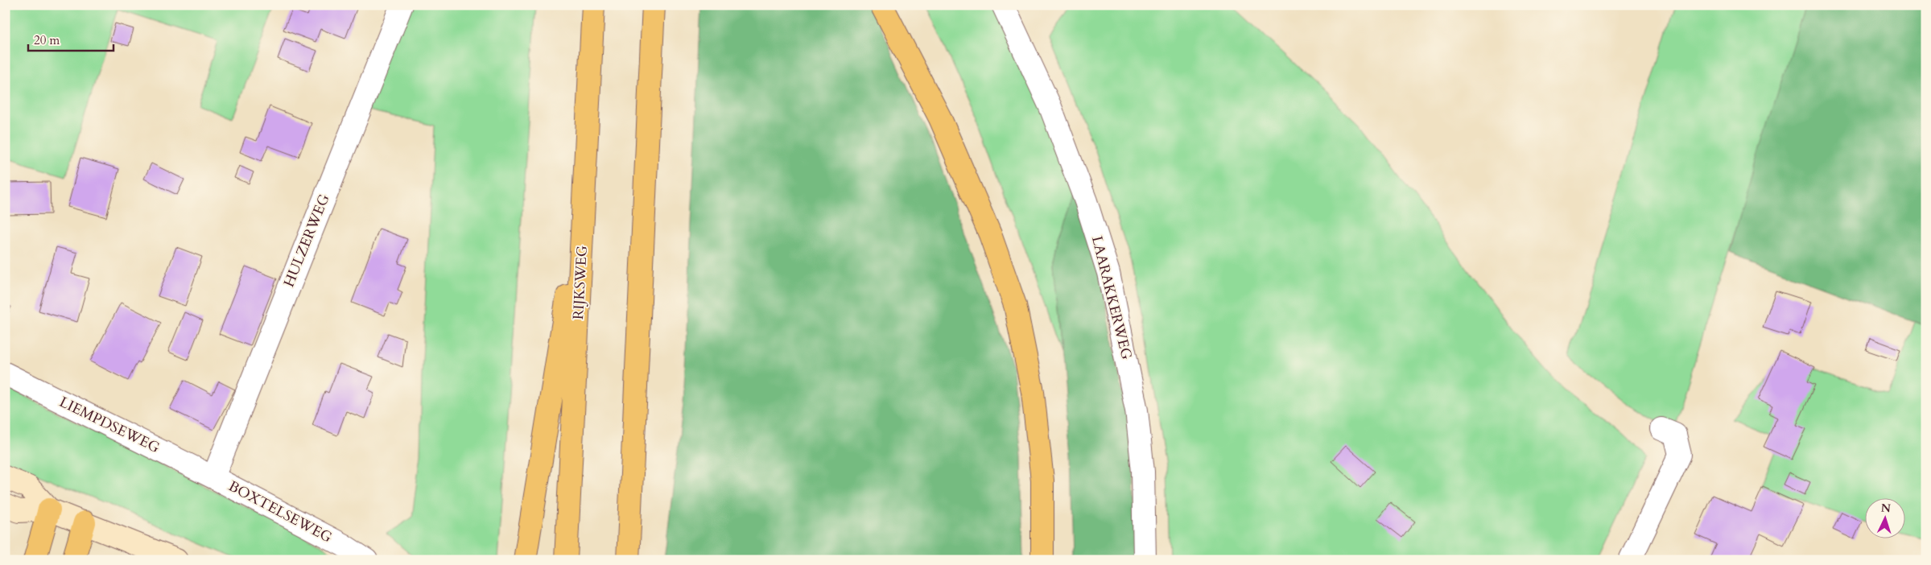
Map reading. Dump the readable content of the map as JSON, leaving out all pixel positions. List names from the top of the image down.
{
  "streets": {
    "highway": ["RIJKSWEG"],
    "street": [
      "HULZERWEG",
      "LAARAKKERWEG",
      "LIEMPDSEWEG",
      "BOXTELSEWEG"
    ]
  },
  "crossings": [
    ["HULZERWEG", "LIEMPDSEWEG"],
    ["HULZERWEG", "BOXTELSEWEG"],
    ["LIEMPDSEWEG", "BOXTELSEWEG"]
  ],
  "scale_bar": "20 m",
  "north": "top"
}
